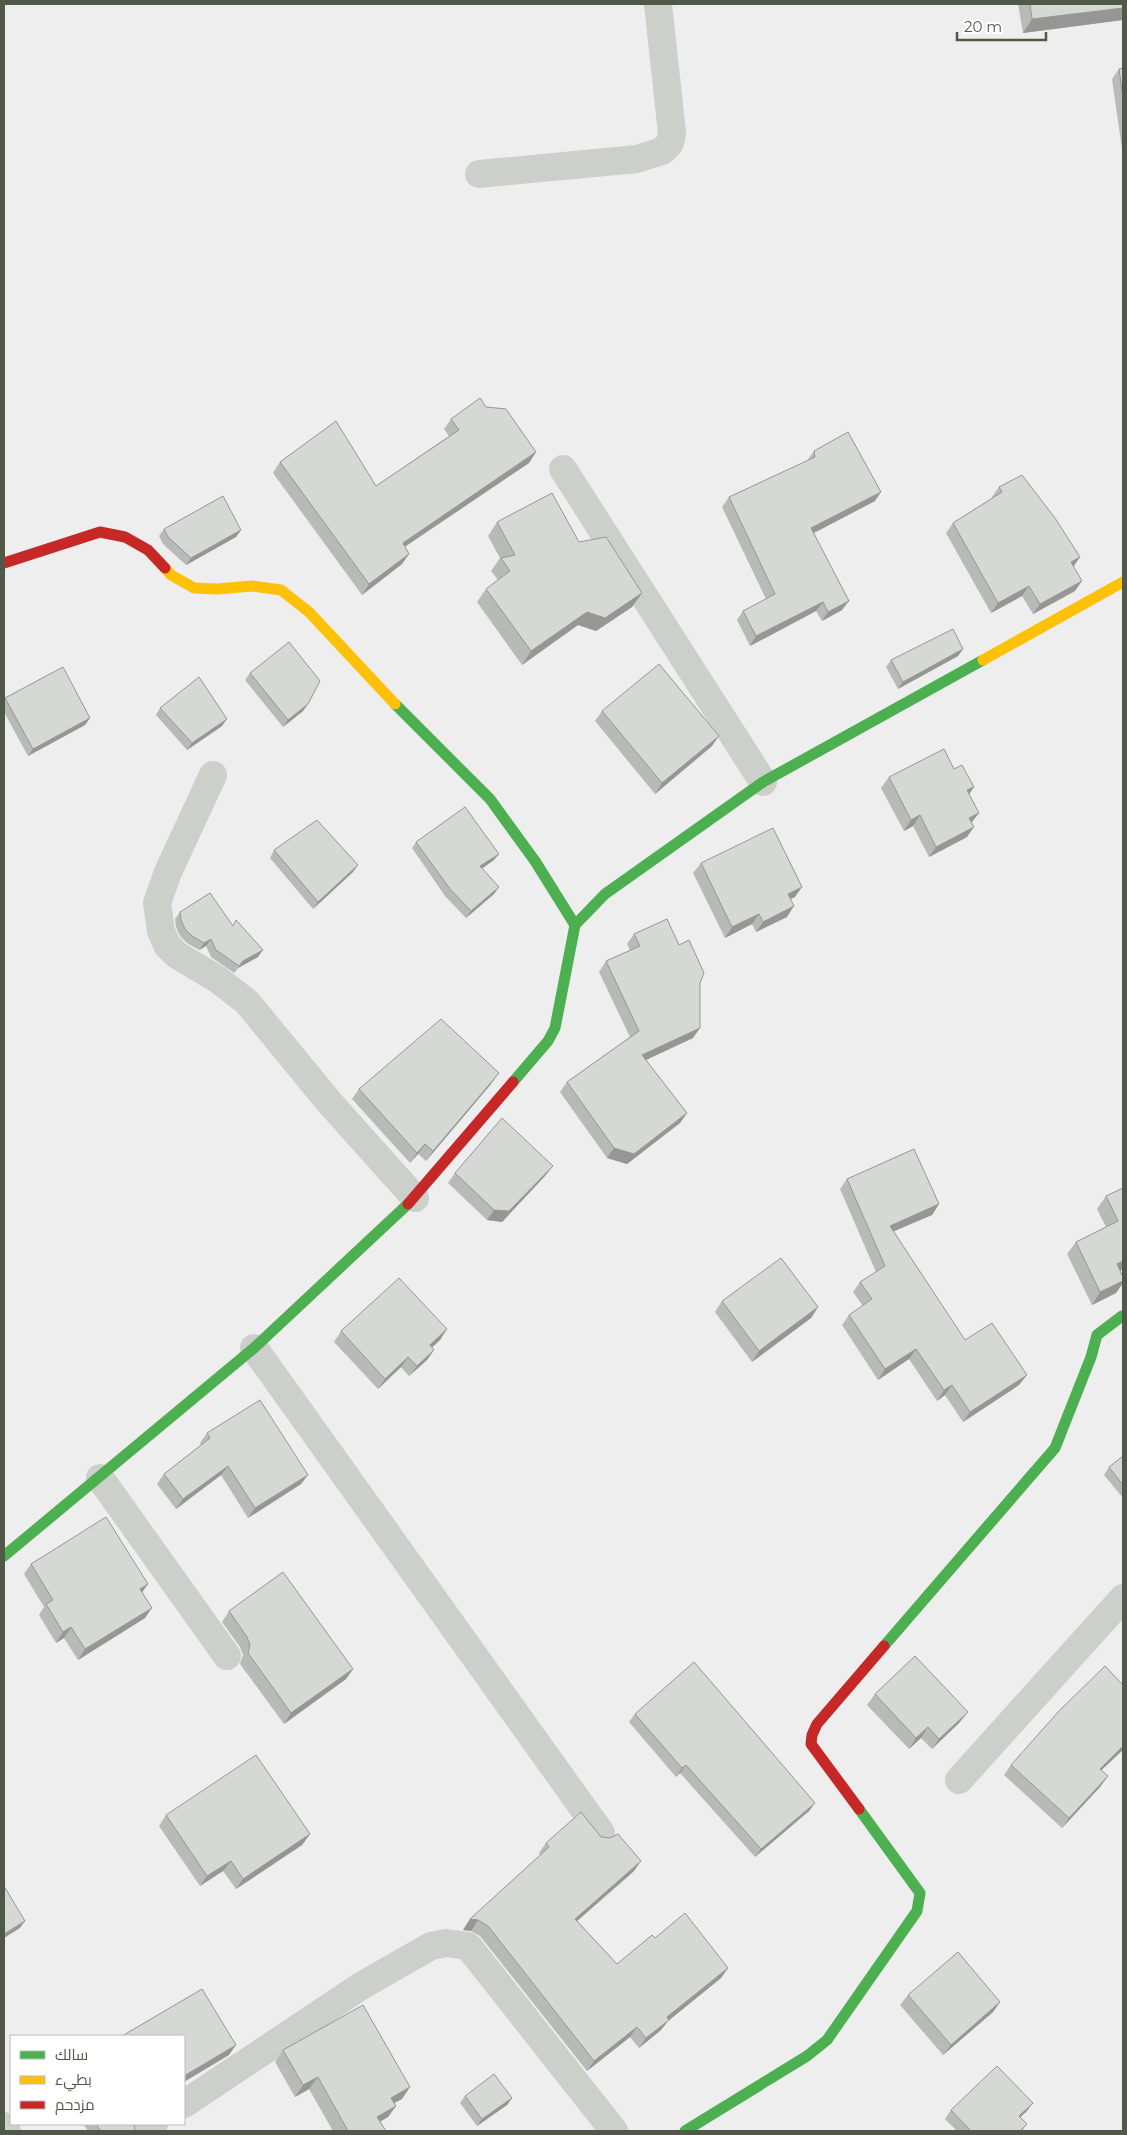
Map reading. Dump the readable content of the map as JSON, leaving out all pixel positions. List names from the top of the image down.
{
  "legend": ["سالك", "بطيء", "مزدحم"],
  "scale_bar": "20 m"
}
